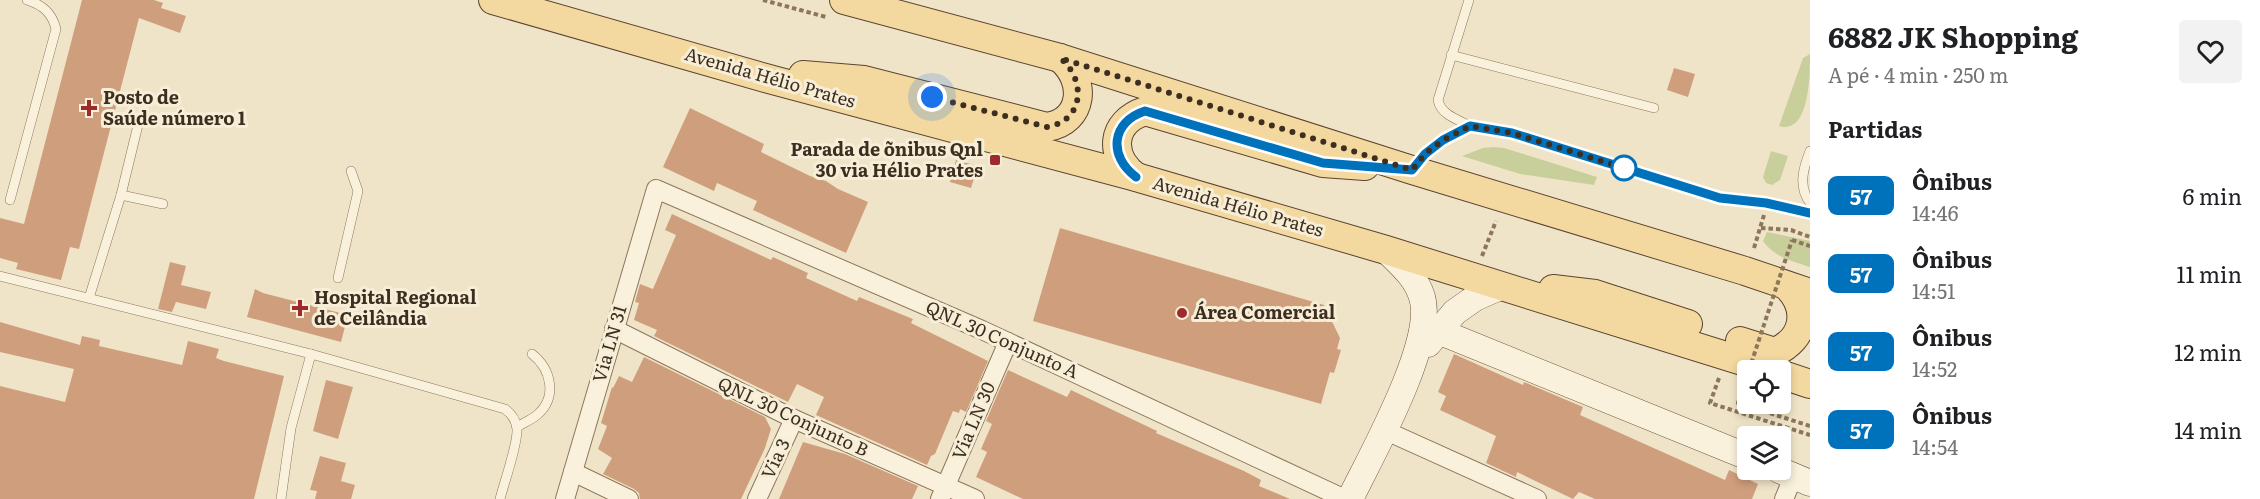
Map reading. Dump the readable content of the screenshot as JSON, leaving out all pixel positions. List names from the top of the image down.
{
  "streets": {
    "main road": ["Avenida Hélio Prates"],
    "street": [
      "QNL 30 Conjunto A",
      "Via LN 31",
      "QNL 30 Conjunto B",
      "Via LN 30",
      "Via 3"
    ]
  },
  "crossings": [
    ["QNL 30 Conjunto A", "Via LN 31"],
    ["QNL 30 Conjunto A", "Via LN 30"],
    ["Via LN 31", "QNL 30 Conjunto B"],
    ["QNL 30 Conjunto B", "Via LN 30"],
    ["QNL 30 Conjunto B", "Via 3"]
  ],
  "places": {
    "health": ["Posto de Saúde número 1", "Hospital Regional de Ceilândia"],
    "transit": ["Parada de õnibus Qnl 30 via Hélio Prates"],
    "other": ["Área Comercial"]
  },
  "lines": ["bus line 57"],
  "page": {
    "heading": [
      ["6882 JK Shopping", "A pé · 4 min · 250 m"],
      "Partidas"
    ],
    "list": [
      {
        "mark": "57",
        "name": "Ônibus",
        "note": "14:46",
        "value": "6 min"
      },
      {
        "mark": "57",
        "name": "Ônibus",
        "note": "14:51",
        "value": "11 min"
      },
      {
        "mark": "57",
        "name": "Ônibus",
        "note": "14:52",
        "value": "12 min"
      },
      {
        "mark": "57",
        "name": "Ônibus",
        "note": "14:54",
        "value": "14 min"
      }
    ]
  }
}
